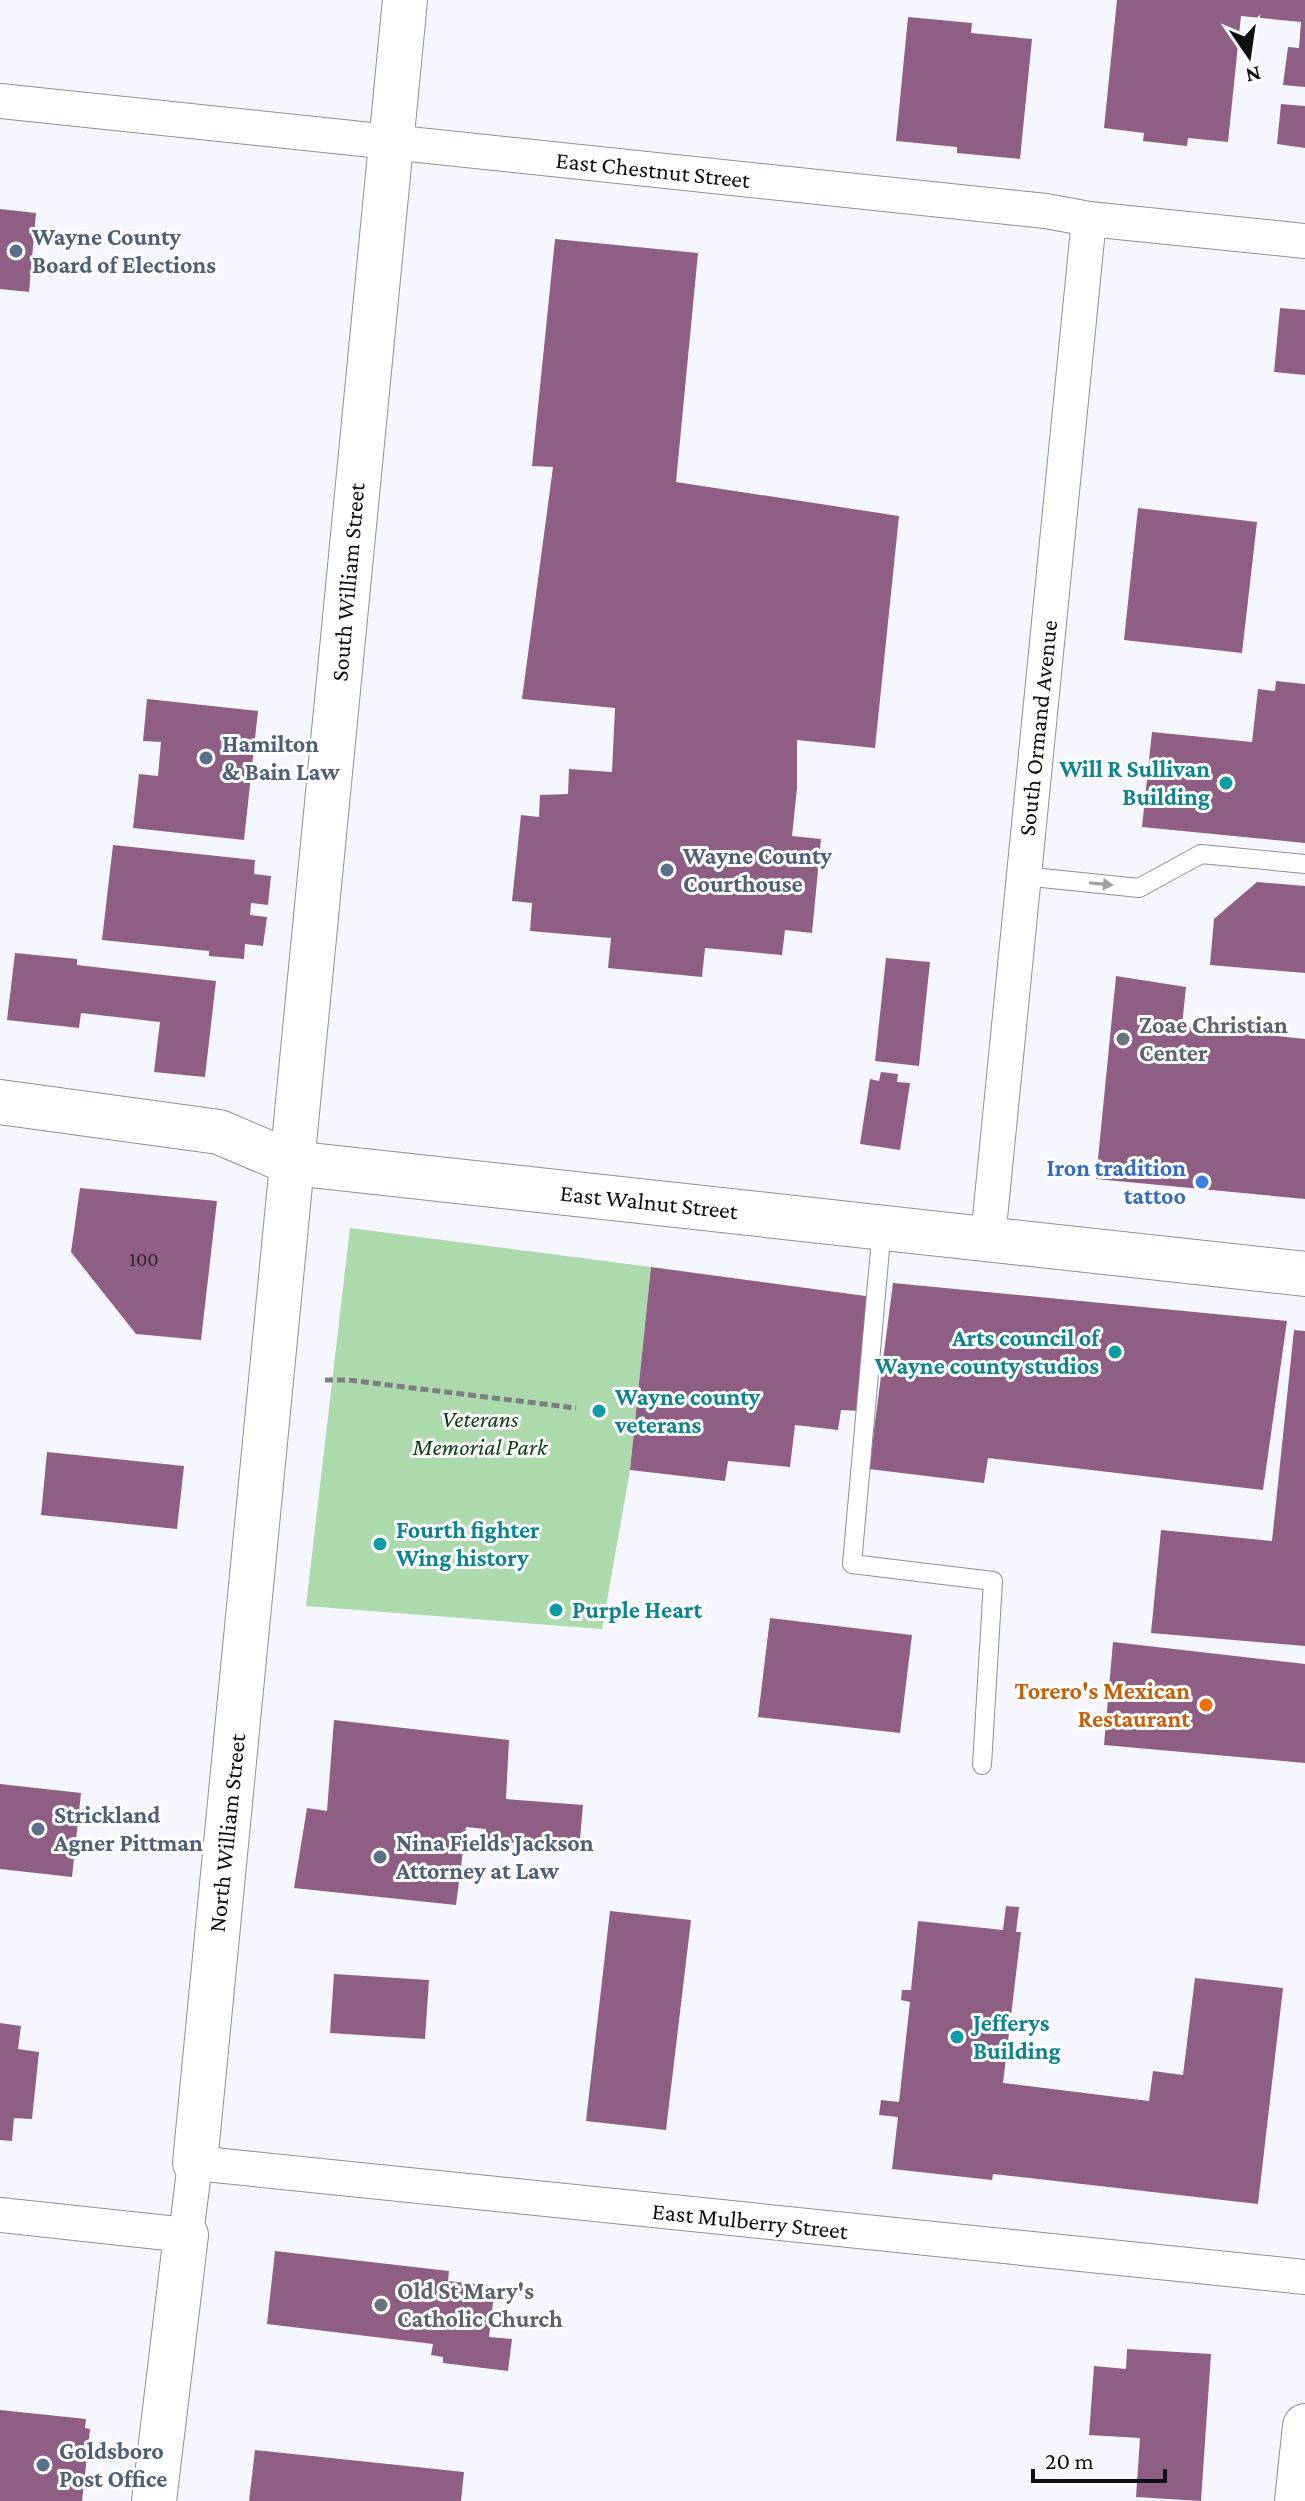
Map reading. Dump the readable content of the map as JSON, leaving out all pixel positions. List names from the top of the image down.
{
  "streets": {
    "street": [
      "East Chestnut Street",
      "South William Street",
      "South Ormand Avenue",
      "East Walnut Street",
      "North William Street",
      "East Mulberry Street"
    ]
  },
  "crossings": [
    ["East Chestnut Street", "South William Street"],
    ["East Chestnut Street", "South Ormand Avenue"],
    ["South William Street", "East Walnut Street"],
    ["South William Street", "North William Street"],
    ["South Ormand Avenue", "East Walnut Street"],
    ["East Walnut Street", "North William Street"],
    ["North William Street", "East Mulberry Street"]
  ],
  "parks": ["Veterans Memorial Park"],
  "places": [
    "Wayne County Board of Elections",
    "Hamilton & Bain Law",
    "Will R Sullivan Building",
    "Wayne County Courthouse",
    "Zoae Christian Center",
    "Iron tradition tattoo",
    "Arts council of Wayne county studios",
    "Wayne county veterans",
    "Fourth fighter Wing history",
    "Purple Heart",
    "Torero's Mexican Restaurant",
    "Strickland Agner Pittman",
    "Nina Fields Jackson Attorney at Law",
    "Jefferys Building",
    "Old St Mary's Catholic Church",
    "Goldsboro Post Office"
  ],
  "house_numbers": ["100"],
  "scale_bar": "20 m",
  "north": "bottom"
}
